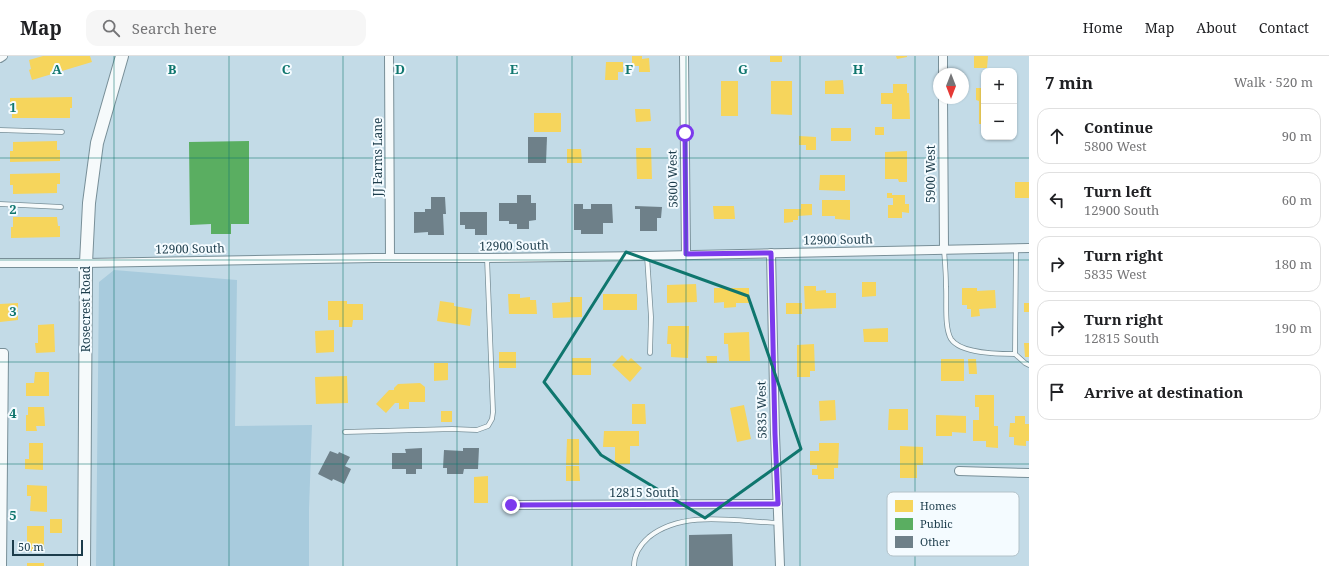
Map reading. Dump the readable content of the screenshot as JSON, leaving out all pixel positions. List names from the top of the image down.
{
  "streets": {
    "main road": ["Rosecrest Road"],
    "street": [
      "JJ Farms Lane",
      "5900 West",
      "5800 West",
      "12900 South",
      "5835 West",
      "12815 South"
    ]
  },
  "crossings": [
    ["JJ Farms Lane", "12900 South"],
    ["5900 West", "12900 South"],
    ["5800 West", "12900 South"],
    ["12900 South", "Rosecrest Road"],
    ["12900 South", "5835 West"],
    ["5835 West", "12815 South"]
  ],
  "legend": ["Homes", "Public", "Other"],
  "scale_bar": "50 m",
  "north": "bottom",
  "page": {
    "header": "Map",
    "search": "Search here",
    "nav": [
      "Home",
      "Map",
      "About",
      "Contact"
    ],
    "heading": ["7 min", "Walk · 520 m"],
    "map_buttons": ["+", "−"],
    "list": [
      ["Continue", "5800 West", "90 m"],
      ["Turn left", "12900 South", "60 m"],
      ["Turn right", "5835 West", "180 m"],
      ["Turn right", "12815 South", "190 m"],
      "Arrive at destination"
    ],
    "scale": "50 m"
  },
  "grid": {
    "columns": [
      "A",
      "B",
      "C",
      "D",
      "E",
      "F",
      "G",
      "H"
    ],
    "rows": [
      "1",
      "2",
      "3",
      "4",
      "5"
    ]
  }
}
